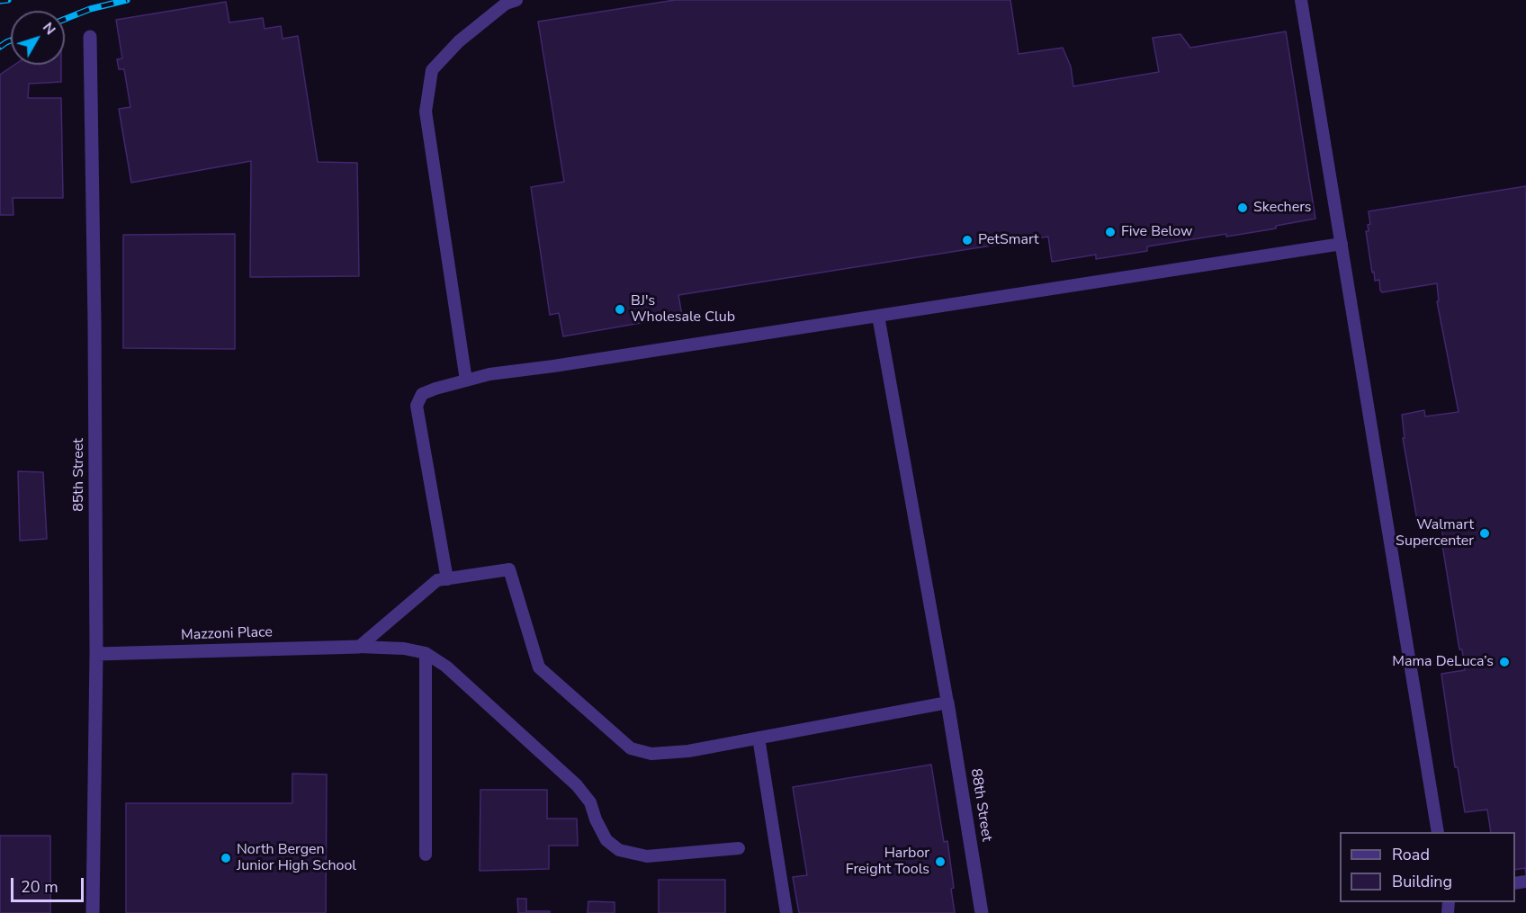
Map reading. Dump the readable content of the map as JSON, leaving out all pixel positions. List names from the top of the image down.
{
  "streets": {
    "street": ["85th Street", "Mazzoni Place", "88th Street"]
  },
  "crossings": [
    ["85th Street", "Mazzoni Place"]
  ],
  "places": [
    "Skechers",
    "Five Below",
    "PetSmart",
    "BJ's Wholesale Club",
    "Walmart Supercenter",
    "Mama DeLuca’s",
    "North Bergen Junior High School",
    "Harbor Freight Tools"
  ],
  "legend": ["Road", "Building"],
  "scale_bar": "20 m",
  "north": "top right"
}
